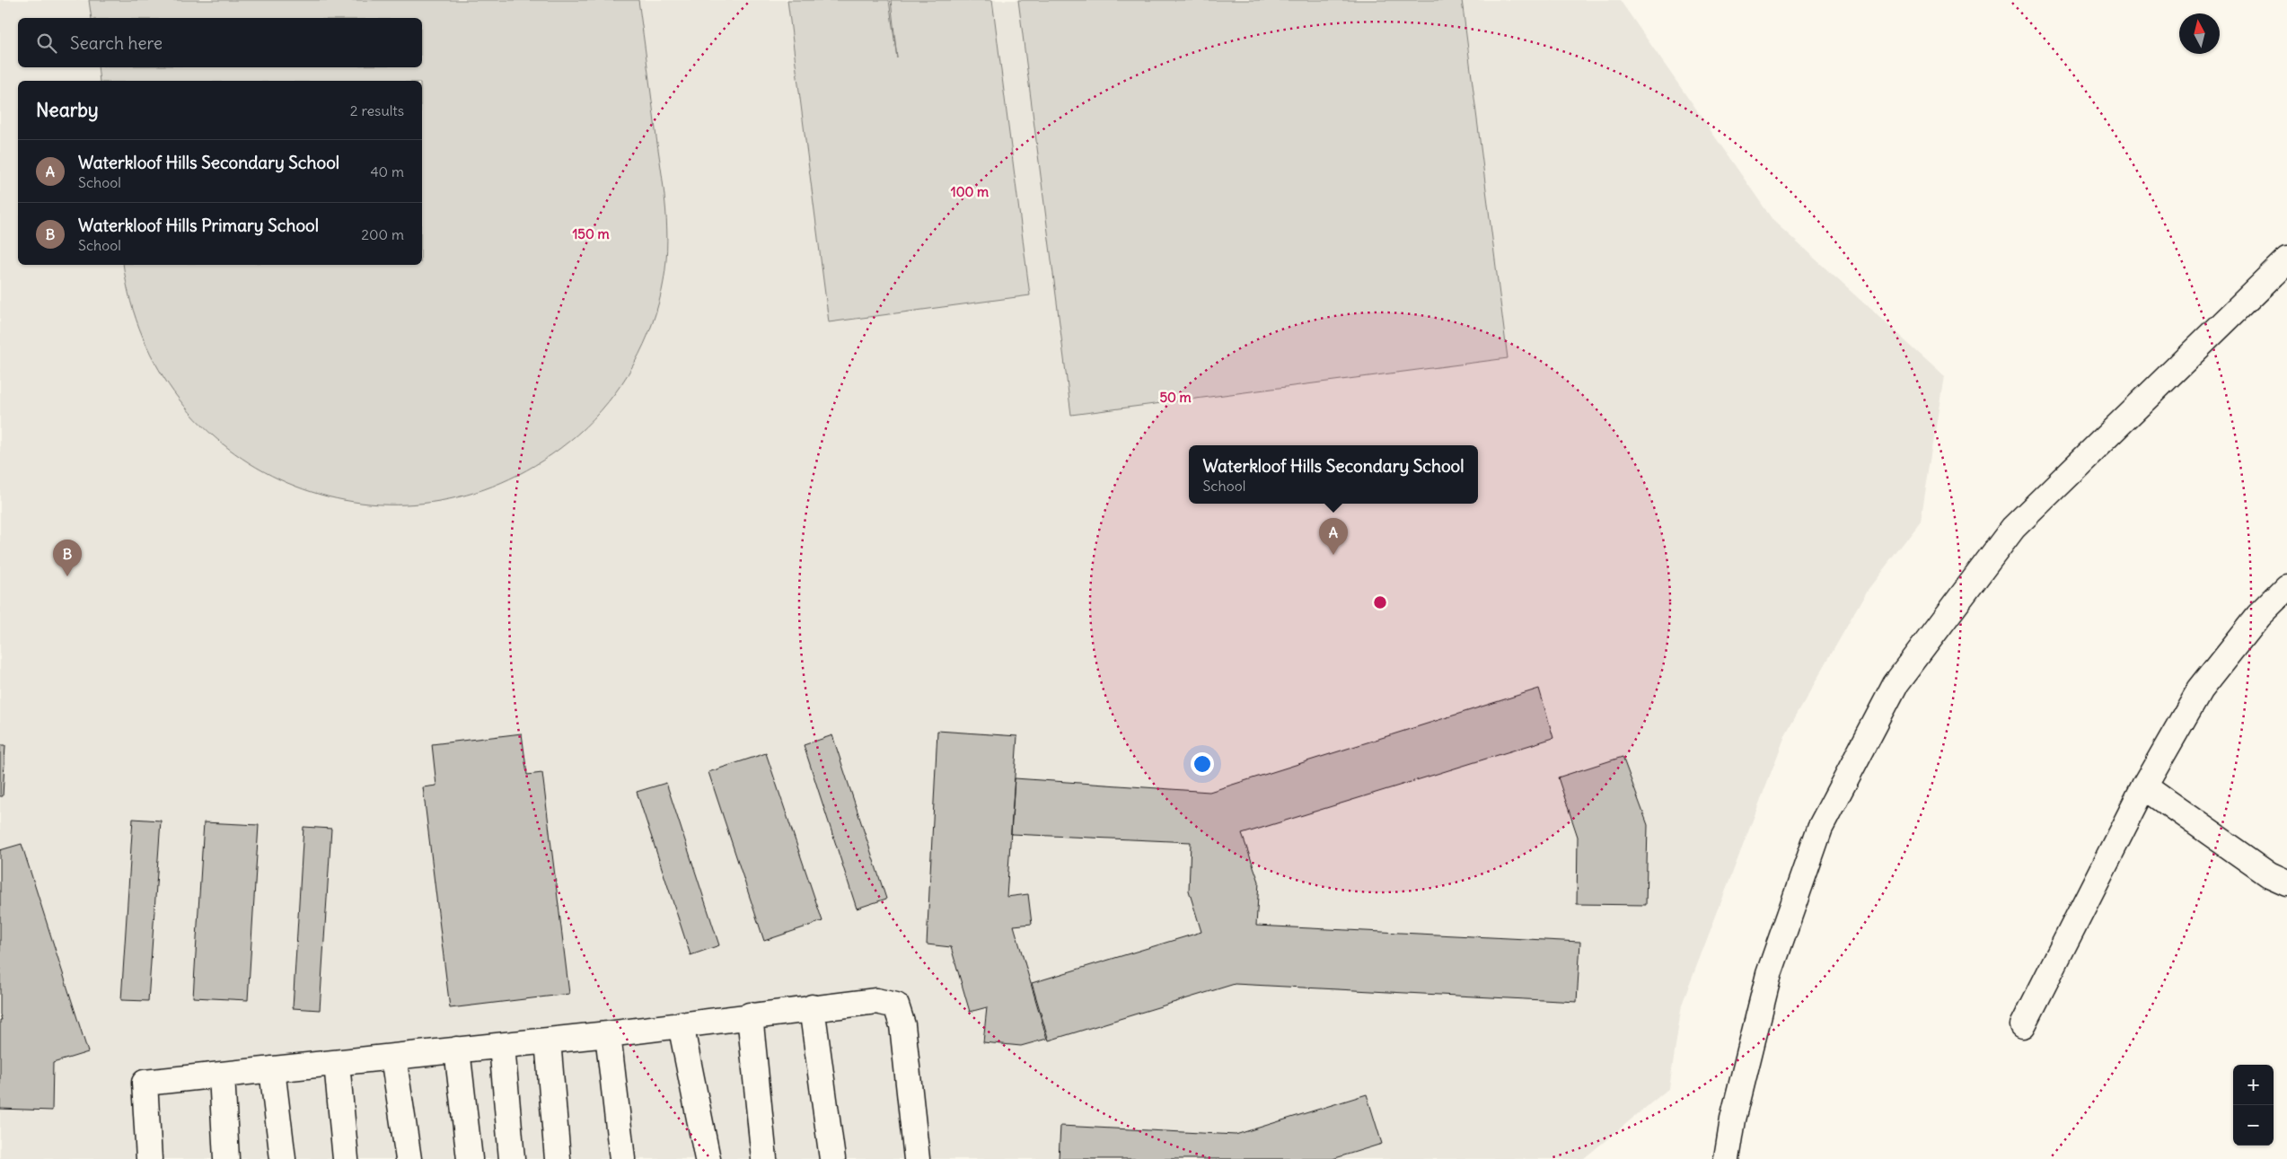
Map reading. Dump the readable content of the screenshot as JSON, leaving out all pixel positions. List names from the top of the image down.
{
  "north": "top",
  "page": {
    "search": "Search here",
    "heading": ["Nearby", "2 results"],
    "list": [
      {
        "mark": "A",
        "name": "Waterkloof Hills Secondary School",
        "note": "School",
        "value": "40 m"
      },
      {
        "mark": "B",
        "name": "Waterkloof Hills Primary School",
        "note": "School",
        "value": "200 m"
      }
    ],
    "popup": ["Waterkloof Hills Secondary School", "School"],
    "pins": ["A", "B"],
    "map_buttons": ["+", "−"]
  },
  "rings": ["100 m", "150 m", "50 m"]
}
